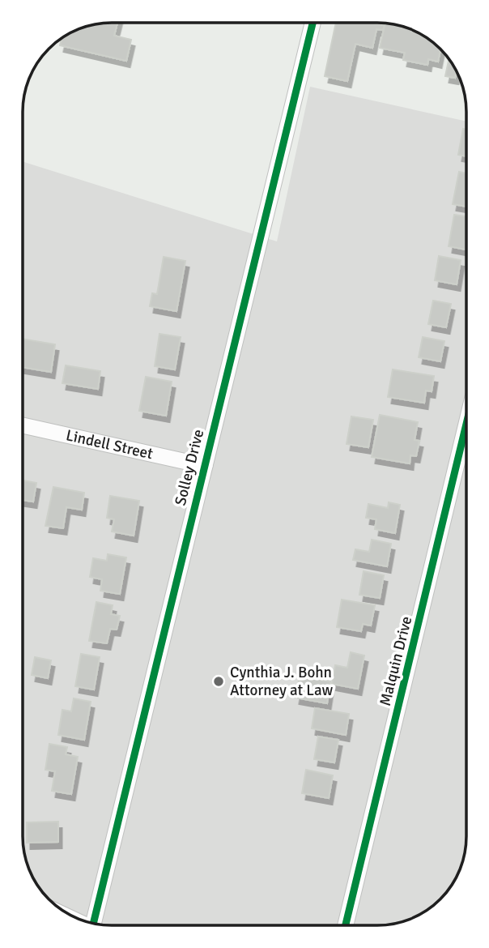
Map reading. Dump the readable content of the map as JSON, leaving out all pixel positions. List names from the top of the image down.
{
  "streets": {
    "street": ["Lindell Street", "Solley Drive", "Malquin Drive"]
  },
  "crossings": [
    ["Lindell Street", "Solley Drive"]
  ],
  "places": ["Cynthia J. Bohn Attorney at Law"]
}
